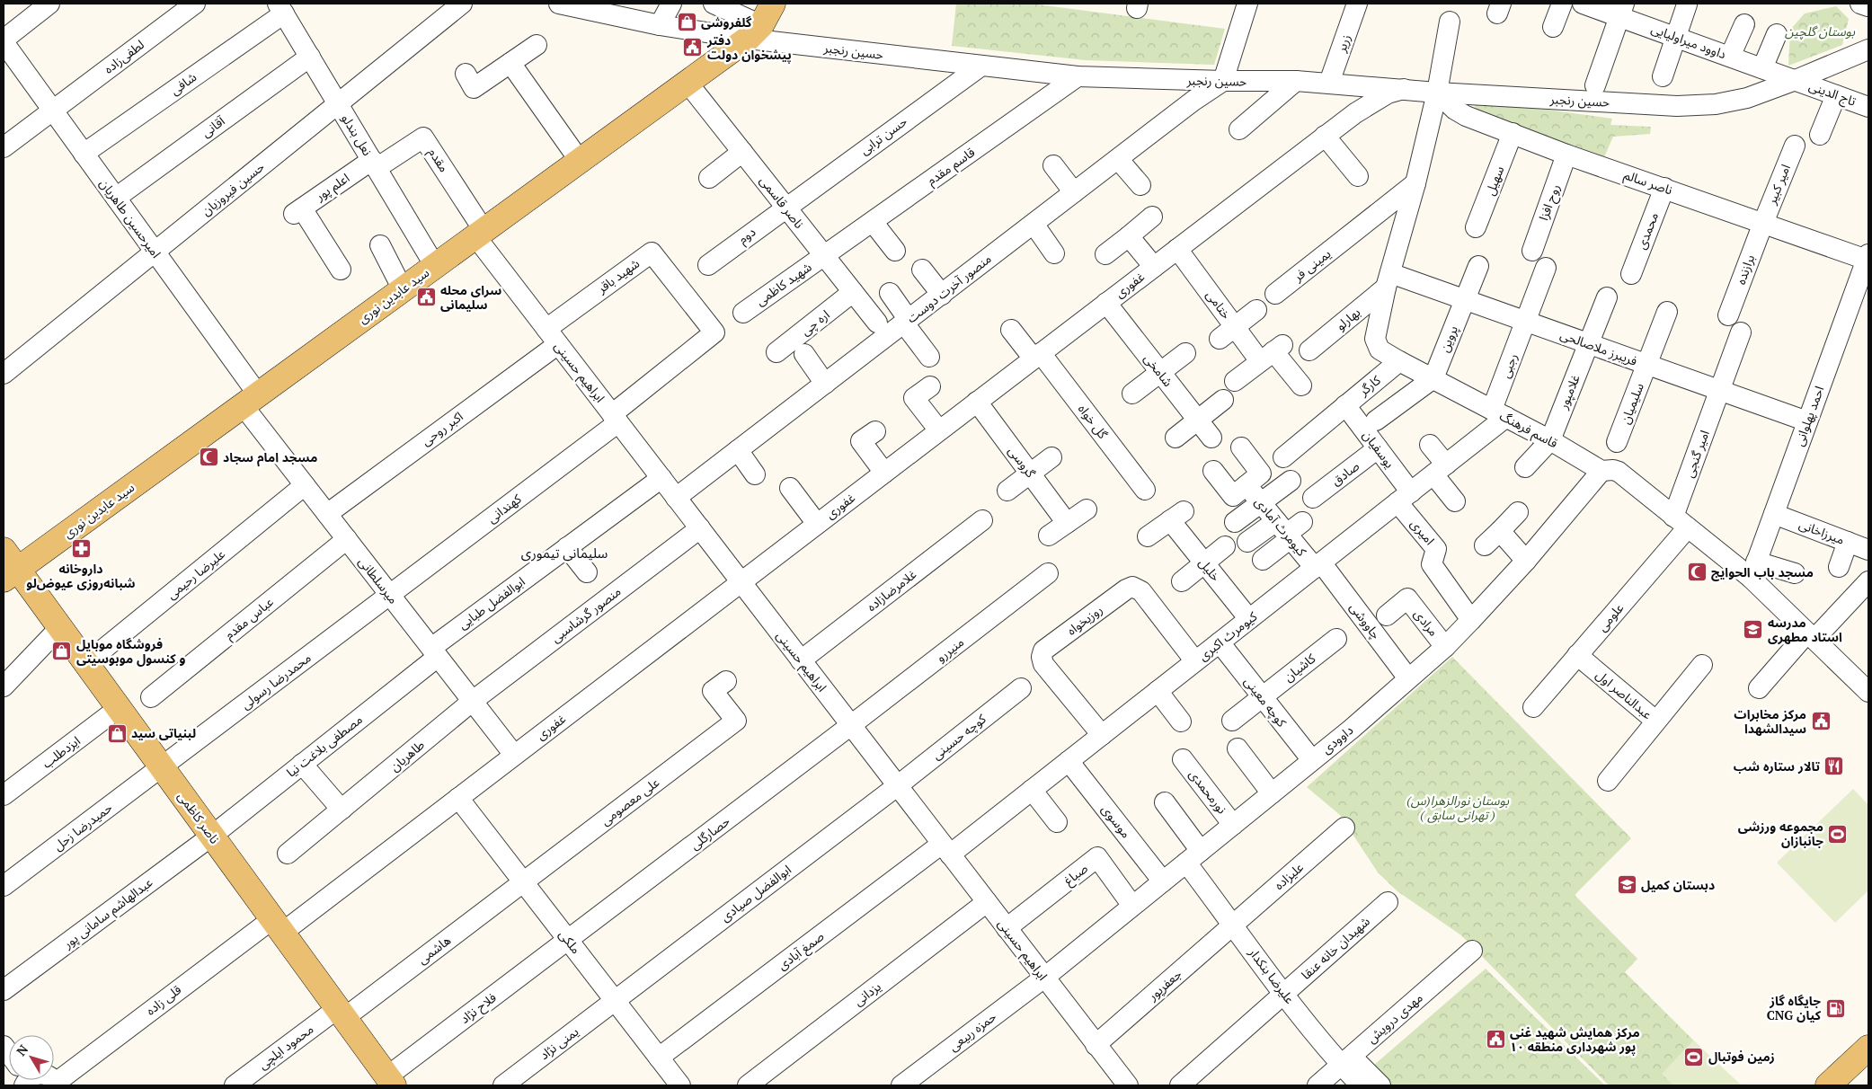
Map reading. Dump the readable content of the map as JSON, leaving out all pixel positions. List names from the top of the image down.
{
  "streets": {
    "main road": ["سید عابدین نوری", "ناصر کاظمی"],
    "street": [
      "داوود میراولیایی",
      "زریر",
      "حسین رنجبر",
      "لطفی‌زاده",
      "شافی",
      "تاج الدینی",
      "آقانی",
      "نعل بندلو",
      "حسن ترابی",
      "مقدم",
      "قاسم مقدم",
      "سهیل",
      "ناصر سالم",
      "امیر کبیر",
      "اعلم پور",
      "حسین فیروزیان",
      "ناصر قاسمی",
      "روح افزا",
      "امیرحسین طاهریان",
      "محمدی",
      "دوم",
      "یمینی فر",
      "برازنده",
      "شهید باقر",
      "شهید کاظمی",
      "غفوری",
      "منصور آخرت دوست",
      "ختامی",
      "بهارلو",
      "اره چی",
      "پروین",
      "فریبرز ملاصالحی",
      "رجبی",
      "شامخی",
      "ابراهیم حسینی",
      "کارگر",
      "غلامپور",
      "سلیمیان",
      "احمد پهلوانی",
      "گل خواه",
      "اکبر روحی",
      "قاسم فرهنگ",
      "یوسفیان",
      "امیر گنجی",
      "گروسی",
      "صادق",
      "کهندانی",
      "کیومرث آمادی",
      "امیری",
      "میرزاخانی",
      "خلیل",
      "علیرضا رحیمی",
      "میرسلطانی",
      "غلامرضازاده",
      "ابوالفضل طبایی",
      "منصور گرشاسبی",
      "علومی",
      "عباس مقدم",
      "روزیخواه",
      "چاووشی",
      "مرادی",
      "کیومرث اکبری",
      "منیررو",
      "کاشیان",
      "محمدرضا رسولی",
      "عبدالناصر اول",
      "کوچه معینی",
      "کوچه حسینی",
      "داوودی",
      "مصطفی بلاغت نیا",
      "ایزدطلب",
      "طاهریان",
      "نورمحمدی",
      "علی معصومی",
      "موسوی",
      "حمیدرضا زحل",
      "حصارگلی",
      "صباغ",
      "علیزاده",
      "ابوالفضل صیادی",
      "عبدالهاشم سامانی پور",
      "ملکی",
      "شهیدان خانه‌ عنقا",
      "هاشمی",
      "صمغ آبادی",
      "علیرضا بنکدار",
      "جعفرپور",
      "یزدانی",
      "قلی زاده",
      "فلاح نژاد",
      "مهدی درویش",
      "حمزه ربیعی",
      "یمنی نژاد",
      "محمود ایلچی"
    ]
  },
  "crossings": [
    ["داوود میراولیایی", "حسین رنجبر"],
    ["داوود میراولیایی", "تاج الدینی"],
    ["زریر", "حسین رنجبر"],
    ["حسین رنجبر", "تاج الدینی"],
    ["حسین رنجبر", "حسن ترابی"],
    ["حسین رنجبر", "قاسم مقدم"],
    ["حسین رنجبر", "ناصر سالم"],
    ["حسین رنجبر", "غفوری"],
    ["حسین رنجبر", "منصور آخرت دوست"],
    ["حسین رنجبر", "سید عابدین نوری"],
    ["حسین رنجبر", "قاسم فرهنگ"],
    ["لطفی‌زاده", "امیرحسین طاهریان"],
    ["شافی", "نعل بندلو"],
    ["شافی", "امیرحسین طاهریان"],
    ["آقانی", "نعل بندلو"],
    ["آقانی", "امیرحسین طاهریان"],
    ["نعل بندلو", "مقدم"],
    ["نعل بندلو", "اعلم پور"],
    ["نعل بندلو", "حسین فیروزیان"],
    ["نعل بندلو", "سید عابدین نوری"],
    ["حسن ترابی", "ناصر قاسمی"],
    ["حسن ترابی", "دوم"],
    ["مقدم", "اعلم پور"],
    ["مقدم", "سید عابدین نوری"],
    ["مقدم", "ابراهیم حسینی"],
    ["قاسم مقدم", "ناصر قاسمی"],
    ["قاسم مقدم", "شهید کاظمی"],
    ["سهیل", "ناصر سالم"],
    ["ناصر سالم", "امیر کبیر"],
    ["ناصر سالم", "روح افزا"],
    ["ناصر سالم", "محمدی"],
    ["ناصر سالم", "برازنده"],
    ["ناصر سالم", "احمد پهلوانی"],
    ["ناصر سالم", "قاسم فرهنگ"],
    ["امیر کبیر", "برازنده"],
    ["حسین فیروزیان", "امیرحسین طاهریان"],
    ["ناصر قاسمی", "دوم"],
    ["ناصر قاسمی", "شهید کاظمی"],
    ["ناصر قاسمی", "سید عابدین نوری"],
    ["ناصر قاسمی", "اره چی"],
    ["امیرحسین طاهریان", "سید عابدین نوری"],
    ["امیرحسین طاهریان", "میرسلطانی"],
    ["یمینی فر", "قاسم فرهنگ"],
    ["شهید باقر", "ابراهیم حسینی"],
    ["شهید باقر", "اکبر روحی"],
    ["شهید باقر", "کهندانی"],
    ["غفوری", "ختامی"],
    ["غفوری", "شامخی"],
    ["غفوری", "ابراهیم حسینی"],
    ["غفوری", "گل خواه"],
    ["غفوری", "گروسی"],
    ["غفوری", "میرسلطانی"],
    ["غفوری", "ناصر کاظمی"],
    ["غفوری", "ملکی"],
    ["غفوری", "قلی زاده"],
    ["منصور آخرت دوست", "ابراهیم حسینی"],
    ["سید عابدین نوری", "ابراهیم حسینی"],
    ["سید عابدین نوری", "میرسلطانی"],
    ["سید عابدین نوری", "ناصر کاظمی"],
    ["بهارلو", "فریبرز ملاصالحی"],
    ["بهارلو", "قاسم فرهنگ"],
    ["پروین", "فریبرز ملاصالحی"],
    ["پروین", "قاسم فرهنگ"],
    ["فریبرز ملاصالحی", "رجبی"],
    ["فریبرز ملاصالحی", "غلامپور"],
    ["فریبرز ملاصالحی", "سلیمیان"],
    ["فریبرز ملاصالحی", "احمد پهلوانی"],
    ["فریبرز ملاصالحی", "قاسم فرهنگ"],
    ["فریبرز ملاصالحی", "امیر گنجی"],
    ["رجبی", "قاسم فرهنگ"],
    ["رجبی", "کیومرث اکبری"],
    ["ابراهیم حسینی", "اکبر روحی"],
    ["ابراهیم حسینی", "کهندانی"],
    ["ابراهیم حسینی", "غلامرضازاده"],
    ["ابراهیم حسینی", "ابوالفضل طبایی"],
    ["ابراهیم حسینی", "منصور گرشاسبی"],
    ["ابراهیم حسینی", "کیومرث اکبری"],
    ["ابراهیم حسینی", "منیررو"],
    ["ابراهیم حسینی", "کوچه حسینی"],
    ["ابراهیم حسینی", "داوودی"],
    ["ابراهیم حسینی", "حصارگلی"],
    ["ابراهیم حسینی", "صباغ"],
    ["ابراهیم حسینی", "ابوالفضل صیادی"],
    ["ابراهیم حسینی", "صمغ آبادی"],
    ["ابراهیم حسینی", "جعفرپور"],
    ["ابراهیم حسینی", "یزدانی"],
    ["ابراهیم حسینی", "حمزه ربیعی"],
    ["کارگر", "قاسم فرهنگ"],
    ["کارگر", "یوسفیان"],
    ["غلامپور", "قاسم فرهنگ"],
    ["احمد پهلوانی", "قاسم فرهنگ"],
    ["احمد پهلوانی", "میرزاخانی"],
    ["اکبر روحی", "میرسلطانی"],
    ["قاسم فرهنگ", "امیر گنجی"],
    ["قاسم فرهنگ", "علومی"],
    ["قاسم فرهنگ", "کیومرث اکبری"],
    ["قاسم فرهنگ", "داوودی"],
    ["یوسفیان", "صادق"],
    ["یوسفیان", "امیری"],
    ["یوسفیان", "کیومرث اکبری"],
    ["امیر گنجی", "علومی"],
    ["کهندانی", "میرسلطانی"],
    ["کهندانی", "محمدرضا رسولی"],
    ["کیومرث آمادی", "چاووشی"],
    ["کیومرث آمادی", "کیومرث اکبری"],
    ["امیری", "کیومرث اکبری"],
    ["امیری", "داوودی"],
    ["خلیل", "کیومرث اکبری"],
    ["علیرضا رحیمی", "میرسلطانی"],
    ["علیرضا رحیمی", "ناصر کاظمی"],
    ["میرسلطانی", "ابوالفضل طبایی"],
    ["میرسلطانی", "منصور گرشاسبی"],
    ["میرسلطانی", "عباس مقدم"],
    ["میرسلطانی", "محمدرضا رسولی"],
    ["میرسلطانی", "مصطفی بلاغت نیا"],
    ["میرسلطانی", "طاهریان"],
    ["ابوالفضل طبایی", "مصطفی بلاغت نیا"],
    ["منصور گرشاسبی", "طاهریان"],
    ["علومی", "عبدالناصر اول"],
    ["روزیخواه", "کیومرث اکبری"],
    ["چاووشی", "کیومرث اکبری"],
    ["چاووشی", "داوودی"],
    ["مرادی", "داوودی"],
    ["کیومرث اکبری", "کوچه معینی"],
    ["کیومرث اکبری", "موسوی"],
    ["کیومرث اکبری", "صمغ آبادی"],
    ["منیررو", "حصارگلی"],
    ["کاشیان", "کوچه معینی"],
    ["محمدرضا رسولی", "ناصر کاظمی"],
    ["محمدرضا رسولی", "حمیدرضا زحل"],
    ["کوچه معینی", "داوودی"],
    ["کوچه حسینی", "ابوالفضل صیادی"],
    ["داوودی", "نورمحمدی"],
    ["داوودی", "موسوی"],
    ["داوودی", "صباغ"],
    ["داوودی", "علیرضا بنکدار"],
    ["داوودی", "حمزه ربیعی"],
    ["مصطفی بلاغت نیا", "ناصر کاظمی"],
    ["مصطفی بلاغت نیا", "عبدالهاشم سامانی پور"],
    ["ایزدطلب", "ناصر کاظمی"],
    ["علی معصومی", "ملکی"],
    ["علی معصومی", "هاشمی"],
    ["ناصر کاظمی", "حمیدرضا زحل"],
    ["ناصر کاظمی", "عبدالهاشم سامانی پور"],
    ["ناصر کاظمی", "هاشمی"],
    ["ناصر کاظمی", "قلی زاده"],
    ["ناصر کاظمی", "فلاح نژاد"],
    ["ناصر کاظمی", "محمود ایلچی"],
    ["حصارگلی", "ملکی"],
    ["حصارگلی", "فلاح نژاد"],
    ["علیزاده", "علیرضا بنکدار"],
    ["علیزاده", "جعفرپور"],
    ["ابوالفضل صیادی", "ملکی"],
    ["ابوالفضل صیادی", "یمنی نژاد"],
    ["ملکی", "هاشمی"],
    ["ملکی", "صمغ آبادی"],
    ["ملکی", "فلاح نژاد"],
    ["ملکی", "یمنی نژاد"],
    ["شهیدان خانه‌ عنقا", "علیرضا بنکدار"],
    ["هاشمی", "محمود ایلچی"],
    ["علیرضا بنکدار", "جعفرپور"],
    ["علیرضا بنکدار", "مهدی درویش"]
  ],
  "districts": ["سلیمانی تیموری"],
  "parks": ["بوستان گلچین", "بوستان نورالزهرا(س) ( تهرانی سابق )"],
  "places": {
    "shop": ["گلفروشی", "فروشگاه موبایل و کنسول موبوسیتی", "لبنیاتی سید"],
    "public building": [
      "دفتر پیشخوان دولت",
      "سرای محله سلیمانی",
      "مرکز مخابرات سیدالشهدا",
      "مرکز همایش شهید غنی پور شهرداری منطقه ۱۰"
    ],
    "mosque": ["مسجد امام سجاد", "مسجد باب الحوایج"],
    "pharmacy": ["داروخانه شبانه‌روزی عیوض‌لو"],
    "school or university": ["مدرسه استاد مطهری", "دبستان کمیل"],
    "restaurant": ["تالار ستاره شب"],
    "sports": ["مجموعه ورزشی جانبازان", "زمین فوتبال"],
    "fuel station": ["جایگاه گاز CNG کیان"]
  },
  "north": "top left"
}
